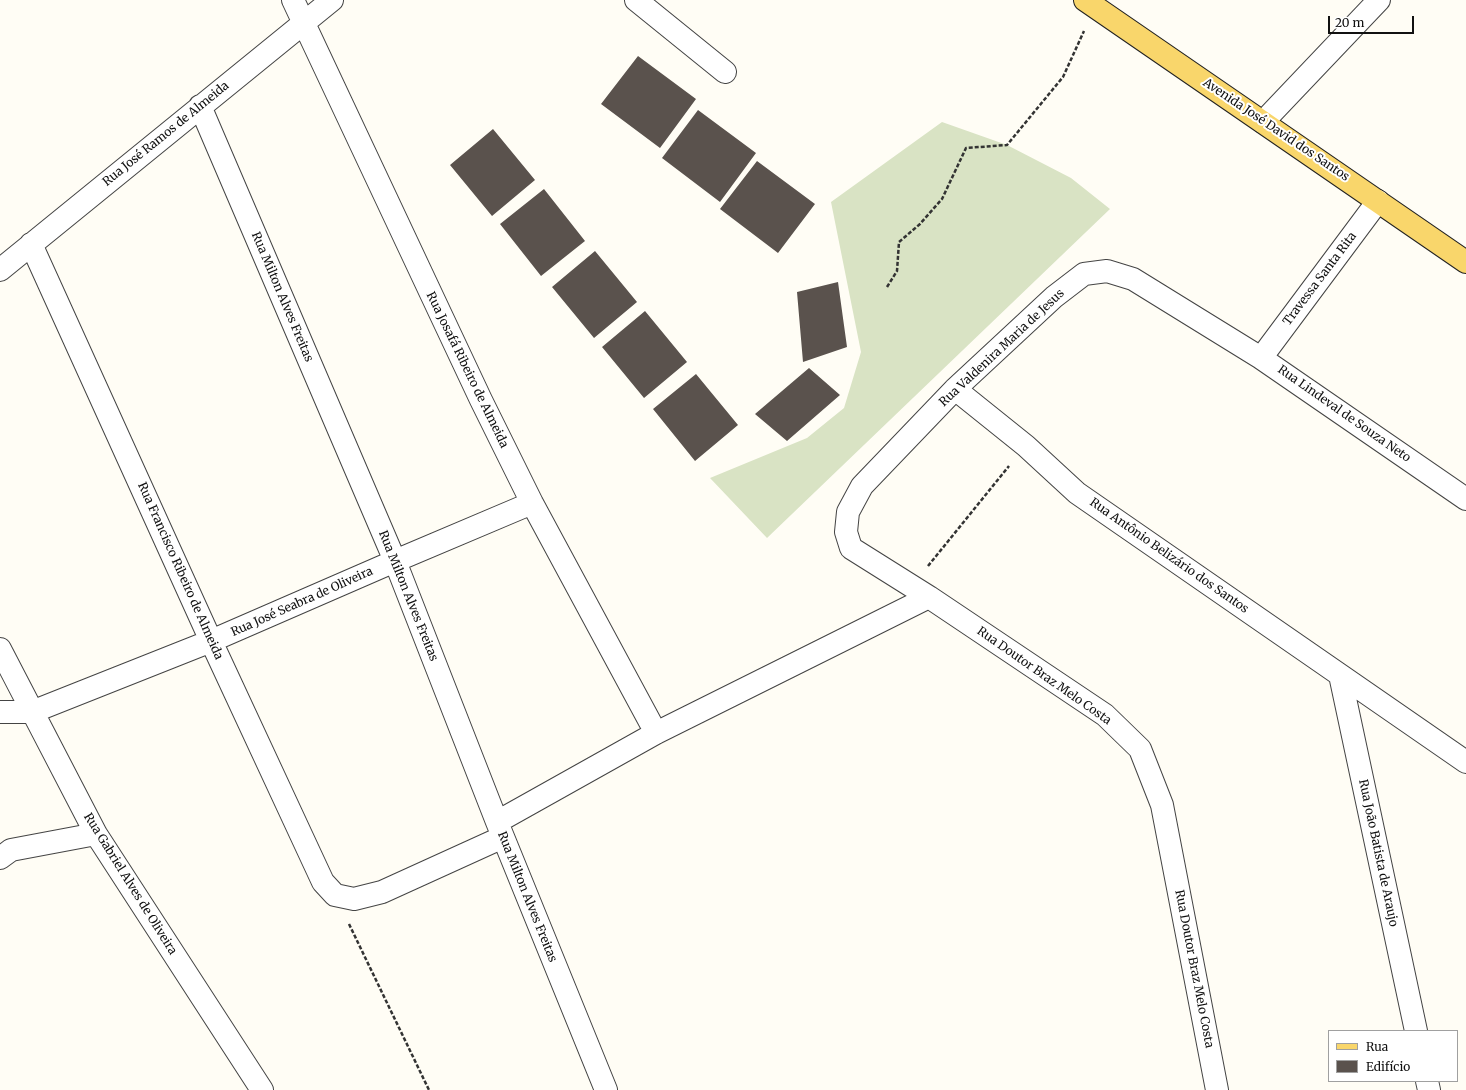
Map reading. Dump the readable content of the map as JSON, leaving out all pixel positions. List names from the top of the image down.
{
  "streets": {
    "main road": ["Avenida José David dos Santos"],
    "street": [
      "Rua José Ramos de Almeida",
      "Travessa Santa Rita",
      "Rua Milton Alves Freitas",
      "Rua Valdenira Maria de Jesus",
      "Rua Josafá Ribeiro de Almeida",
      "Rua Lindeval de Souza Neto",
      "Rua Antônio Belizário dos Santos",
      "Rua Francisco Ribeiro de Almeida",
      "Rua José Seabra de Oliveira",
      "Rua Doutor Braz Melo Costa",
      "Rua João Batista de Araujo",
      "Rua Gabriel Alves de Oliveira"
    ]
  },
  "crossings": [
    ["Avenida José David dos Santos", "Travessa Santa Rita"],
    ["Rua José Ramos de Almeida", "Rua Milton Alves Freitas"],
    ["Rua José Ramos de Almeida", "Rua Josafá Ribeiro de Almeida"],
    ["Rua José Ramos de Almeida", "Rua Francisco Ribeiro de Almeida"],
    ["Travessa Santa Rita", "Rua Lindeval de Souza Neto"],
    ["Rua Milton Alves Freitas", "Rua José Seabra de Oliveira"],
    ["Rua Valdenira Maria de Jesus", "Rua Lindeval de Souza Neto"],
    ["Rua Valdenira Maria de Jesus", "Rua Doutor Braz Melo Costa"],
    ["Rua Josafá Ribeiro de Almeida", "Rua José Seabra de Oliveira"],
    ["Rua Antônio Belizário dos Santos", "Rua João Batista de Araujo"],
    ["Rua Francisco Ribeiro de Almeida", "Rua José Seabra de Oliveira"],
    ["Rua José Seabra de Oliveira", "Rua Gabriel Alves de Oliveira"]
  ],
  "legend": ["Rua", "Edifício"],
  "scale_bar": "20 m"
}
